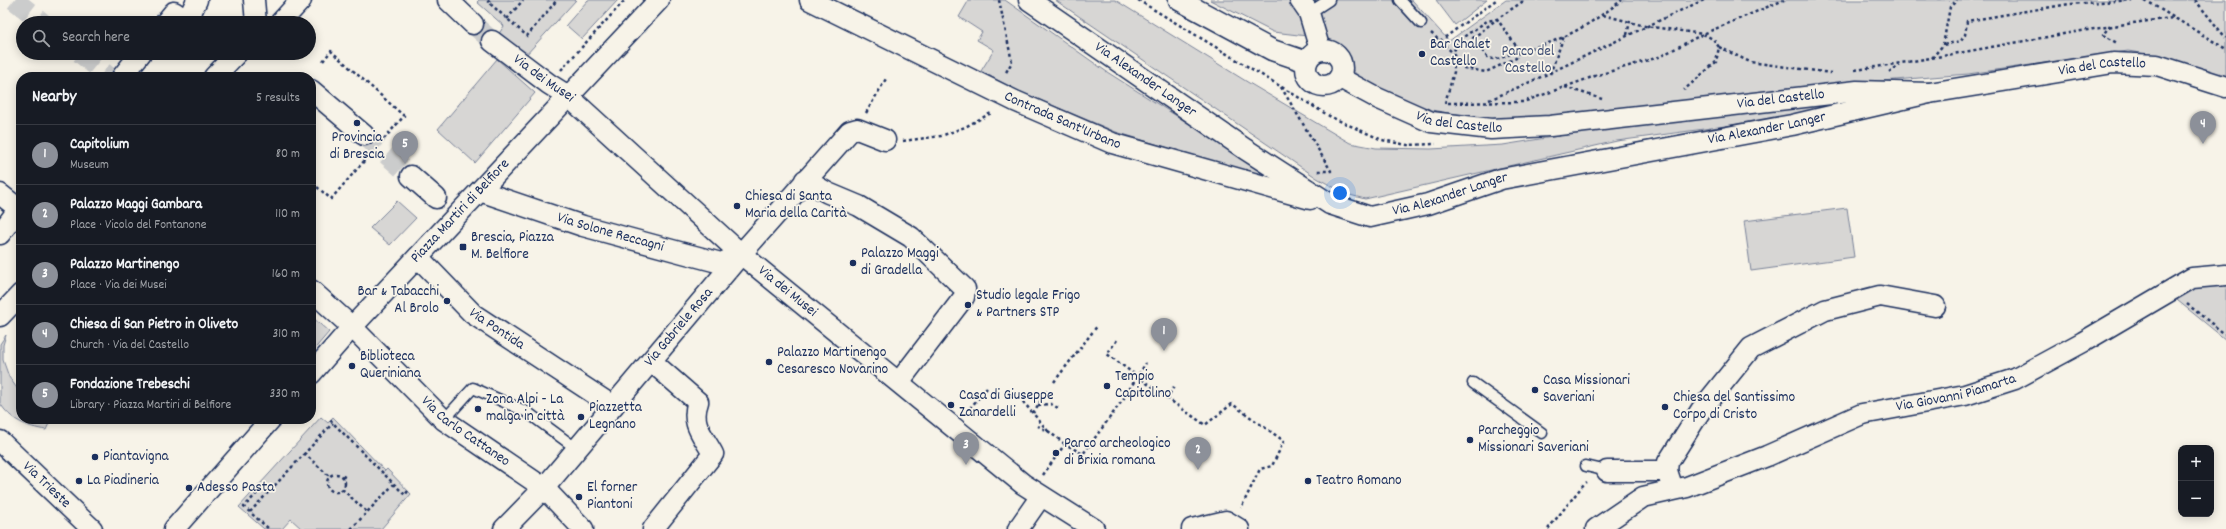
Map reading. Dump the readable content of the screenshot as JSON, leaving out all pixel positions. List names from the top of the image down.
{
  "streets": {
    "street": [
      "Via del Castello",
      "Via dei Musei",
      "Via Alexander Langer",
      "Contrada Sant'Urbano",
      "Piazza Martiri di Belfiore",
      "Via Solone Reccagni",
      "Via Gabriele Rosa",
      "Via Pontida",
      "Via Giovanni Piamarta",
      "Via Carlo Cattaneo",
      "Via Trieste"
    ]
  },
  "crossings": [
    ["Via del Castello", "Via Alexander Langer"],
    ["Via dei Musei", "Piazza Martiri di Belfiore"],
    ["Via dei Musei", "Via Solone Reccagni"],
    ["Via dei Musei", "Via Gabriele Rosa"],
    ["Via Alexander Langer", "Contrada Sant'Urbano"],
    ["Piazza Martiri di Belfiore", "Via Solone Reccagni"],
    ["Piazza Martiri di Belfiore", "Via Pontida"],
    ["Piazza Martiri di Belfiore", "Via Carlo Cattaneo"],
    ["Via Solone Reccagni", "Via Gabriele Rosa"],
    ["Via Gabriele Rosa", "Via Pontida"],
    ["Via Gabriele Rosa", "Via Carlo Cattaneo"]
  ],
  "parks": ["Parco del Castello"],
  "places": {
    "other": [
      "Bar Chalet Castello",
      "Provincia di Brescia",
      "Chiesa di Santa Maria della Carità",
      "Palazzo Maggi di Gradella",
      "Bar & Tabacchi Al Brolo",
      "Studio legale Frigo & Partners STP",
      "Palazzo Martinengo Cesaresco Novarino",
      "Biblioteca Queriniana",
      "Tempio Capitolino",
      "Casa Missionari Saveriani",
      "Casa di Giuseppe Zanardelli",
      "Chiesa del Santissimo Corpo di Cristo",
      "Zona Alpi - La malga in città",
      "Piazzetta Legnano",
      "Parcheggio Missionari Saveriani",
      "Parco archeologico di Brixia romana",
      "Piantavigna",
      "La Piadineria",
      "Teatro Romano",
      "Adesso Pasta",
      "El forner Piantoni"
    ],
    "transit": ["Brescia, Piazza M. Belfiore"]
  },
  "page": {
    "search": "Search here",
    "heading": ["Nearby", "5 results"],
    "pins": [
      "4",
      "5",
      "1",
      "3",
      "2"
    ],
    "list": [
      {
        "mark": "1",
        "name": "Capitolium",
        "note": "Museum",
        "value": "80 m"
      },
      {
        "mark": "2",
        "name": "Palazzo Maggi Gambara",
        "note": "Place · Vicolo del Fontanone",
        "value": "110 m"
      },
      {
        "mark": "3",
        "name": "Palazzo Martinengo",
        "note": "Place · Via dei Musei",
        "value": "160 m"
      },
      {
        "mark": "4",
        "name": "Chiesa di San Pietro in Oliveto",
        "note": "Church · Via del Castello",
        "value": "310 m"
      },
      {
        "mark": "5",
        "name": "Fondazione Trebeschi",
        "note": "Library · Piazza Martiri di Belfiore",
        "value": "330 m"
      }
    ],
    "map_buttons": ["+", "−"]
  }
}
